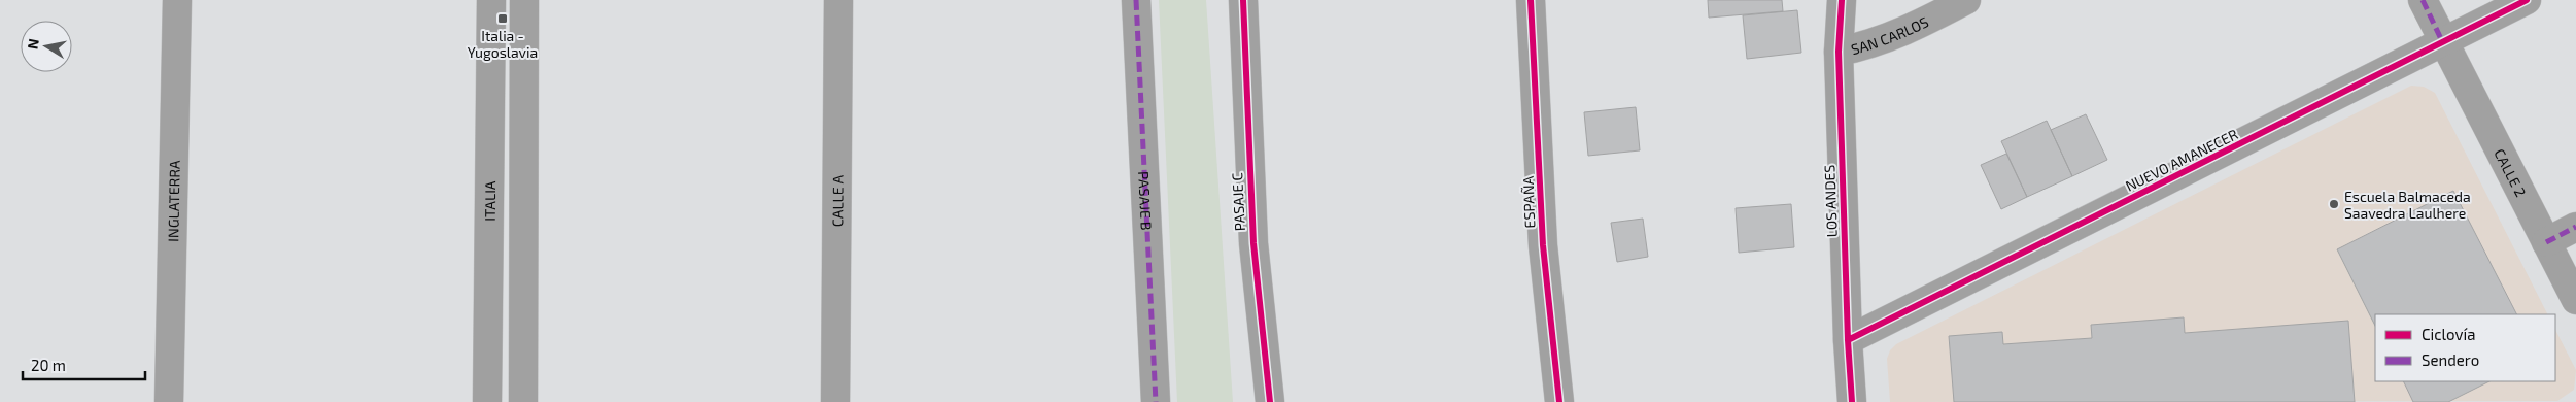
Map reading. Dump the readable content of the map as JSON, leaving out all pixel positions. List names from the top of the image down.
{
  "streets": {
    "street": [
      "SAN CARLOS",
      "NUEVO AMANECER",
      "CALLE 2",
      "INGLATERRA",
      "ITALIA",
      "CALLE A",
      "PASAJE B",
      "LOS ANDES",
      "PASAJE C",
      "ESPAÑA"
    ]
  },
  "crossings": [
    ["SAN CARLOS", "LOS ANDES"],
    ["NUEVO AMANECER", "CALLE 2"],
    ["NUEVO AMANECER", "LOS ANDES"]
  ],
  "places": {
    "transit": ["Italia - Yugoslavia"],
    "other": ["Escuela Balmaceda Saavedra Laulhere"]
  },
  "legend": ["Ciclovía", "Sendero"],
  "scale_bar": "20 m",
  "north": "left"
}
